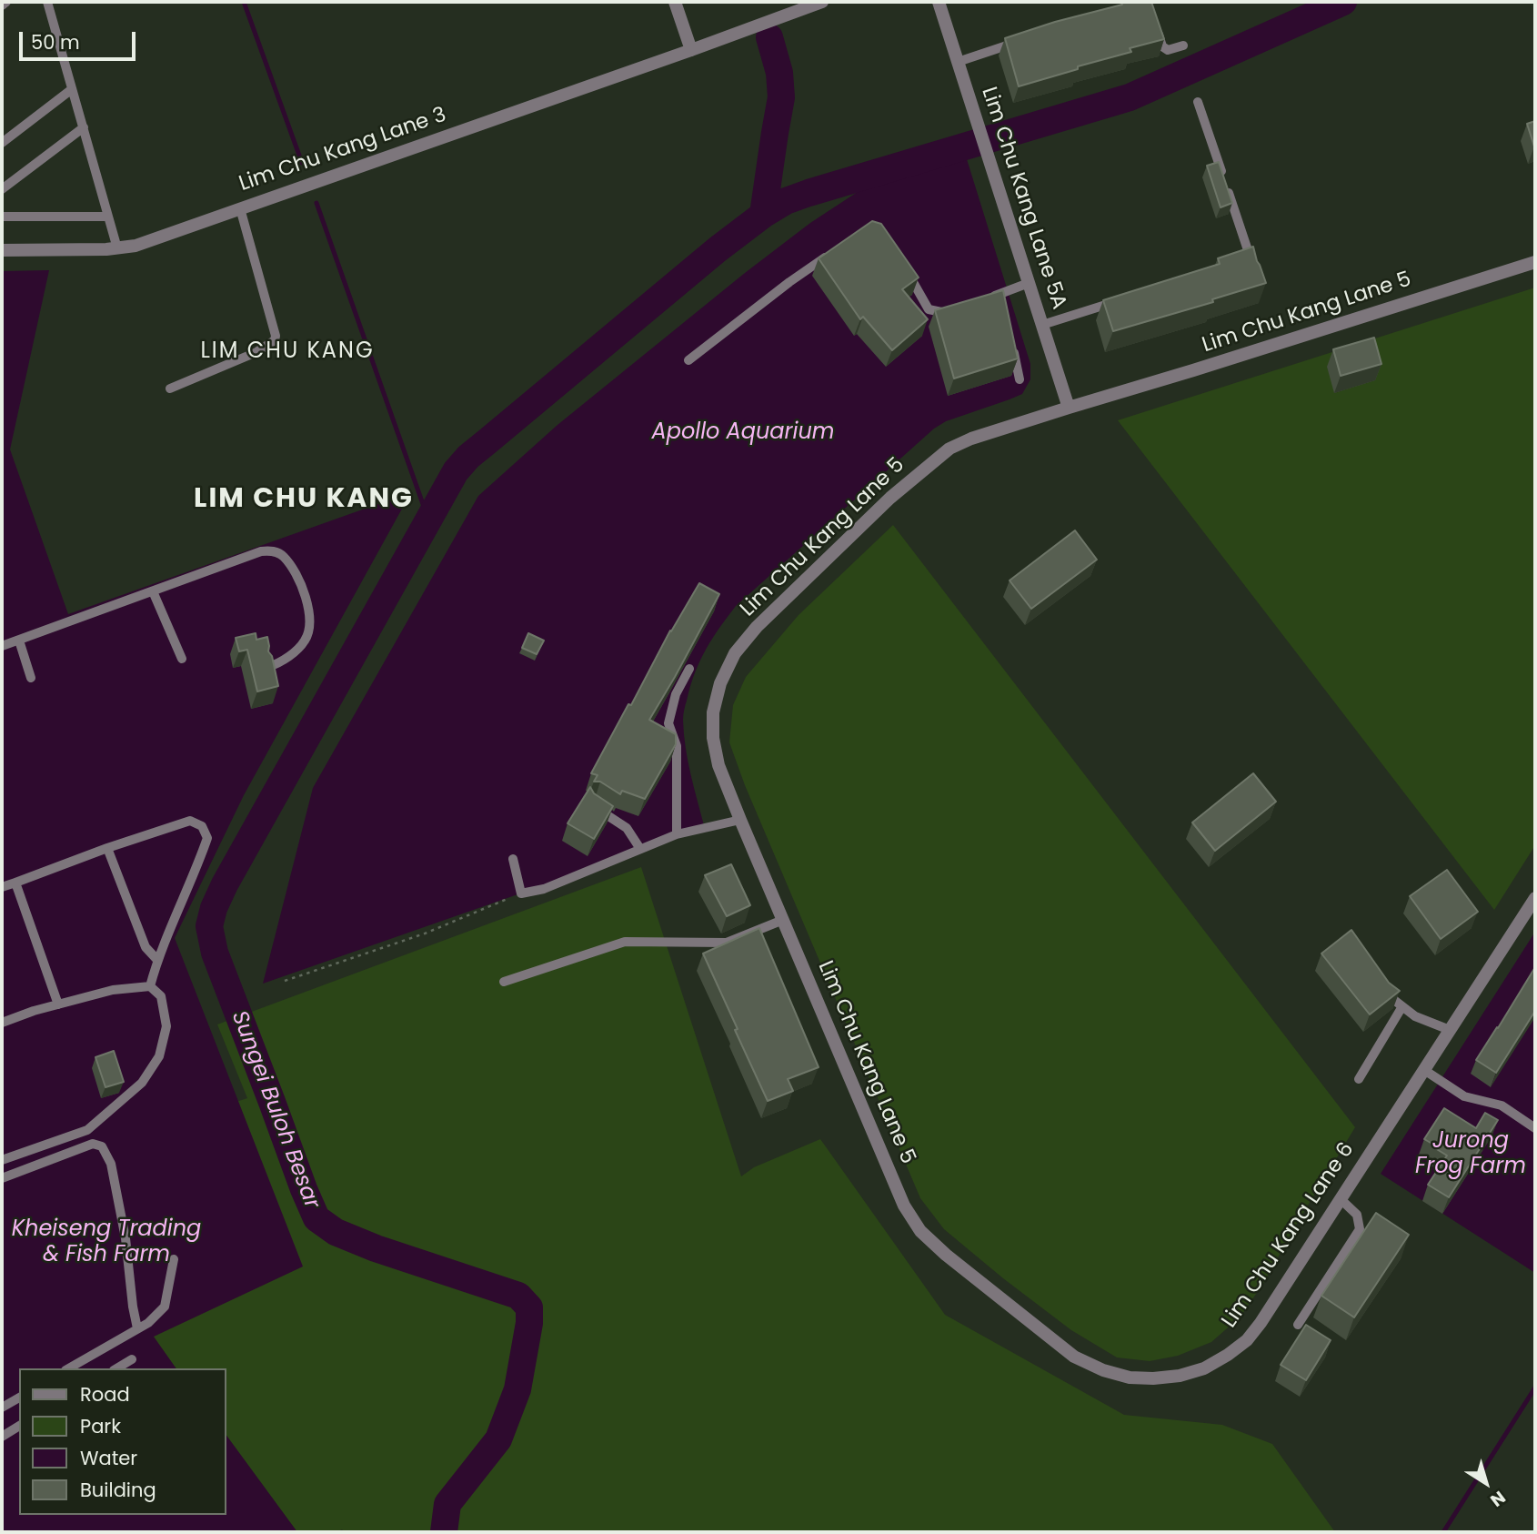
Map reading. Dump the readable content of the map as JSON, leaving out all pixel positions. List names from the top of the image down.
{
  "streets": {
    "street": [
      "Lim Chu Kang Lane 3",
      "Lim Chu Kang Lane 5A",
      "Lim Chu Kang Lane 5",
      "Lim Chu Kang Lane 6"
    ]
  },
  "crossings": [
    ["Lim Chu Kang Lane 5A", "Lim Chu Kang Lane 5"],
    ["Lim Chu Kang Lane 5", "Lim Chu Kang Lane 6"]
  ],
  "districts": ["LIM CHU KANG", "LIM CHU KANG"],
  "water": [
    "Apollo Aquarium",
    "Sungei Buloh Besar",
    "Jurong Frog Farm",
    "Kheiseng Trading & Fish Farm"
  ],
  "legend": [
    "Road",
    "Park",
    "Water",
    "Building"
  ],
  "scale_bar": "50 m",
  "north": "bottom right"
}
